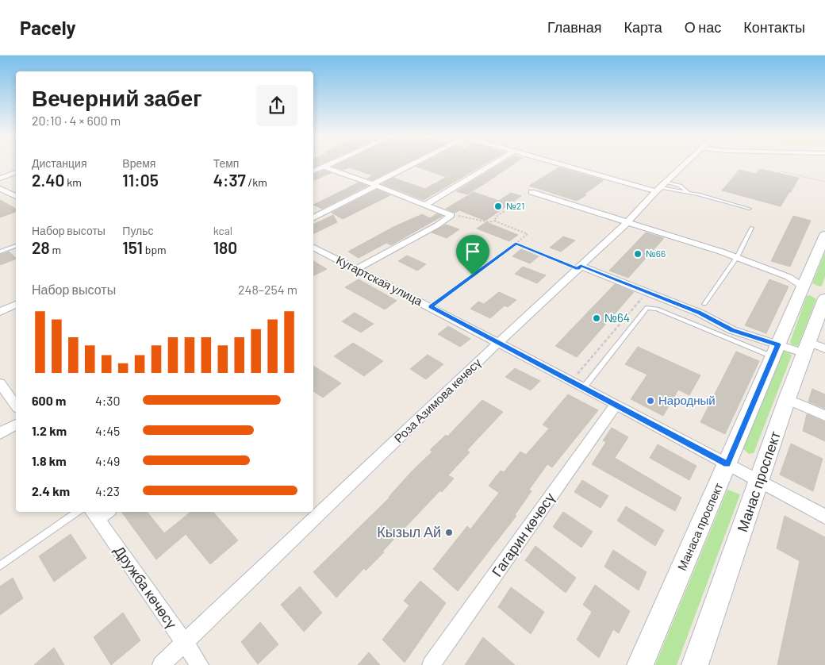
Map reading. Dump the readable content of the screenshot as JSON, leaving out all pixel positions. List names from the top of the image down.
{
  "streets": {
    "main road": ["Манас проспект", "Манаса проспект"],
    "street": [
      "Кугартская улица",
      "Роза Азимова көчөсү",
      "Гагарин көчөсү",
      "Дружба көчөсү"
    ]
  },
  "crossings": [
    ["Кугартская улица", "Роза Азимова көчөсү"],
    ["Кугартская улица", "Манас проспект"],
    ["Кугартская улица", "Манаса проспект"],
    ["Кугартская улица", "Гагарин көчөсү"],
    ["Роза Азимова көчөсү", "Дружба көчөсү"]
  ],
  "places": [
    "№21",
    "№66",
    "№64",
    "Народный",
    "Кызыл Ай"
  ],
  "page": {
    "header": "Pacely",
    "nav": [
      "Главная",
      "Карта",
      "О нас",
      "Контакты"
    ],
    "heading": ["Вечерний забег", "20:10 · 4 × 600 m"],
    "stats": [
      ["Дистанция", "2.40 km"],
      ["Время", "11:05"],
      ["Темп", "4:37 /km"],
      ["Набор высоты", "28 m"],
      ["Пульс", "151 bpm"],
      ["kcal", "180"]
    ],
    "chart": ["Набор высоты", "248–254 m"],
    "list": [
      {
        "name": "600 m",
        "note": "4:30"
      },
      {
        "name": "1.2 km",
        "note": "4:45"
      },
      {
        "name": "1.8 km",
        "note": "4:49"
      },
      {
        "name": "2.4 km",
        "note": "4:23"
      }
    ]
  }
}
